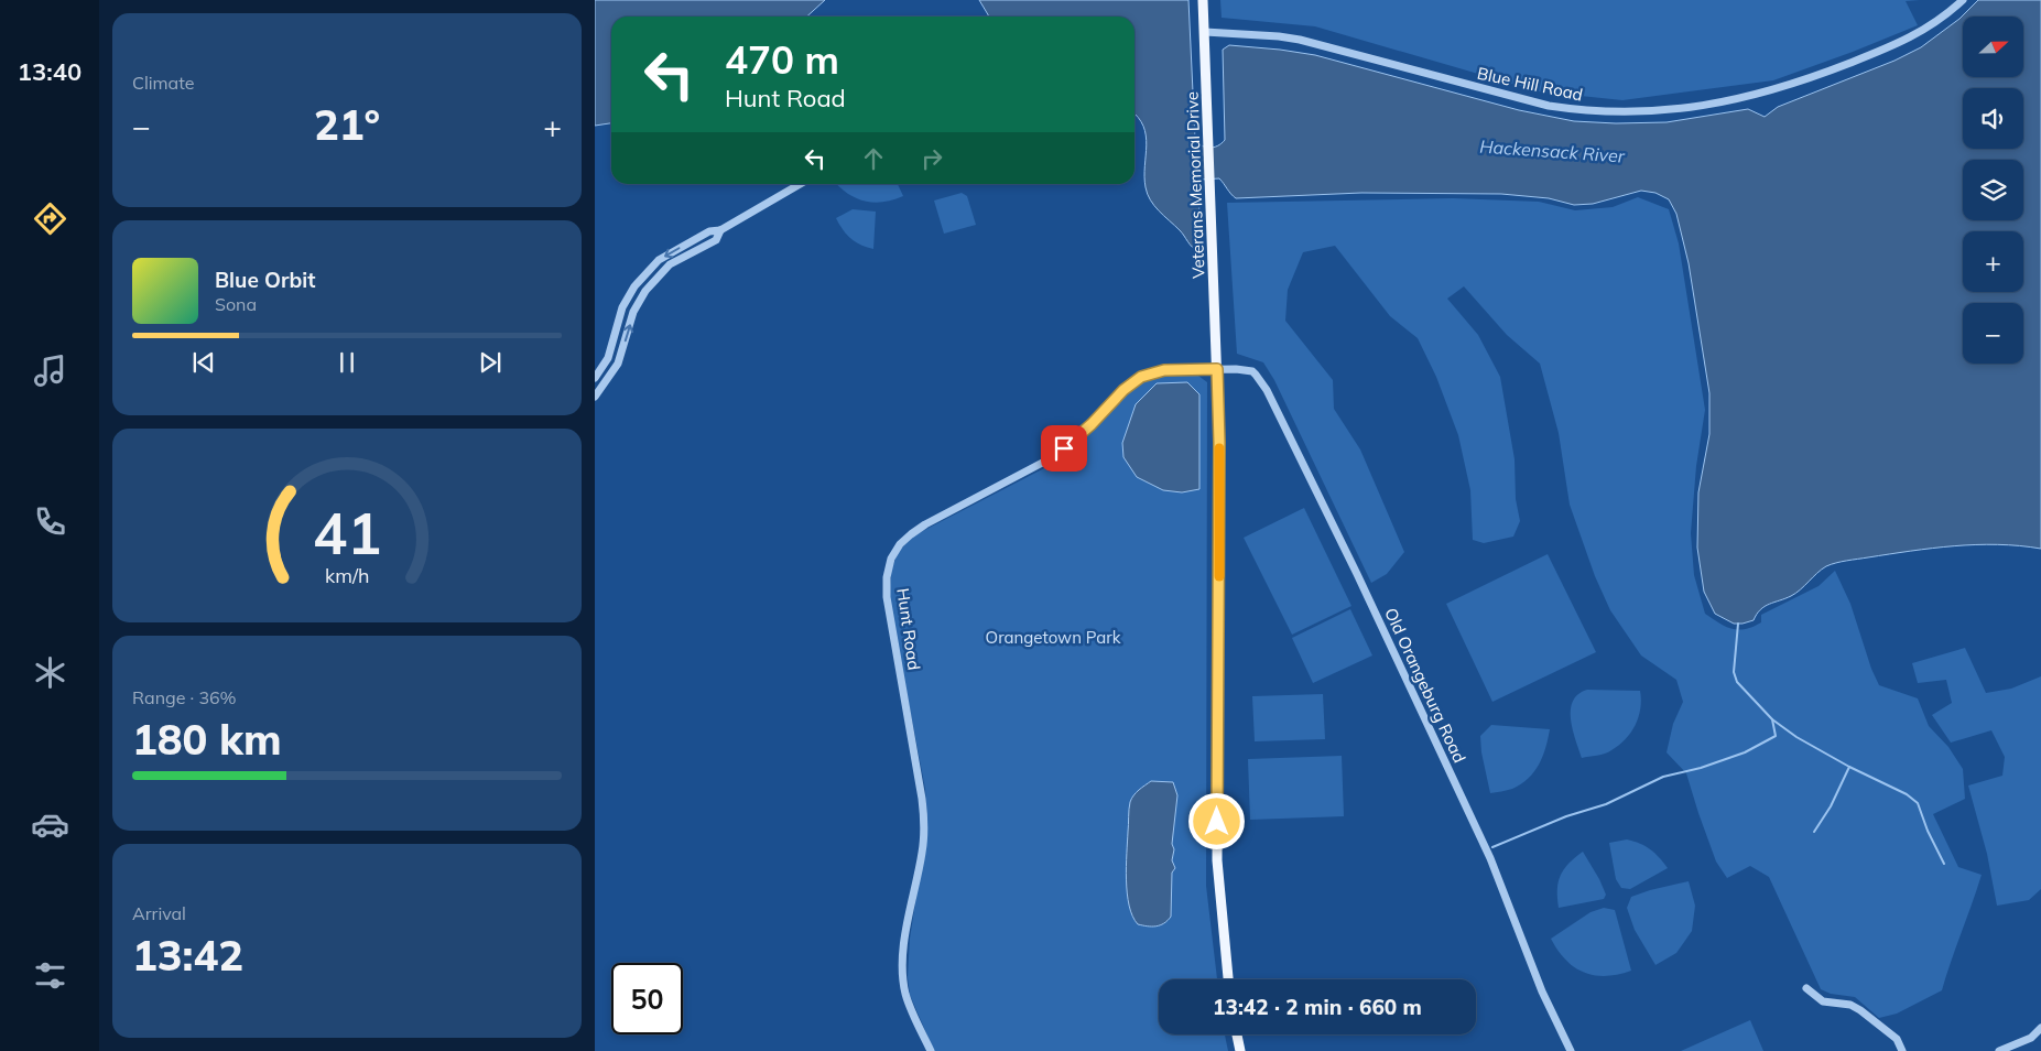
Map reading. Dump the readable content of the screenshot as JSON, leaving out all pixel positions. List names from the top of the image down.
{
  "streets": {
    "main road": ["Veterans Memorial Drive"],
    "street": ["Blue Hill Road", "Hunt Road", "Old Orangeburg Road"]
  },
  "crossings": [
    ["Blue Hill Road", "Veterans Memorial Drive"],
    ["Veterans Memorial Drive", "Hunt Road"],
    ["Veterans Memorial Drive", "Old Orangeburg Road"],
    ["Hunt Road", "Old Orangeburg Road"]
  ],
  "water": ["Hackensack River"],
  "parks": ["Orangetown Park"],
  "north": "right",
  "page": {
    "tabs": "13:40",
    "tile": [
      "Climate",
      ["Range · 36%", "180 km"],
      ["Arrival", "13:42"]
    ],
    "map_buttons": ["+", "−"],
    "turn": ["470 m", "Hunt Road"],
    "heat": ["−", "21°", "+"],
    "song": ["Blue Orbit", "Sona"],
    "limit": "50",
    "trip": "13:42 · 2 min · 660 m",
    "gauge": ["41", "km/h"]
  }
}
